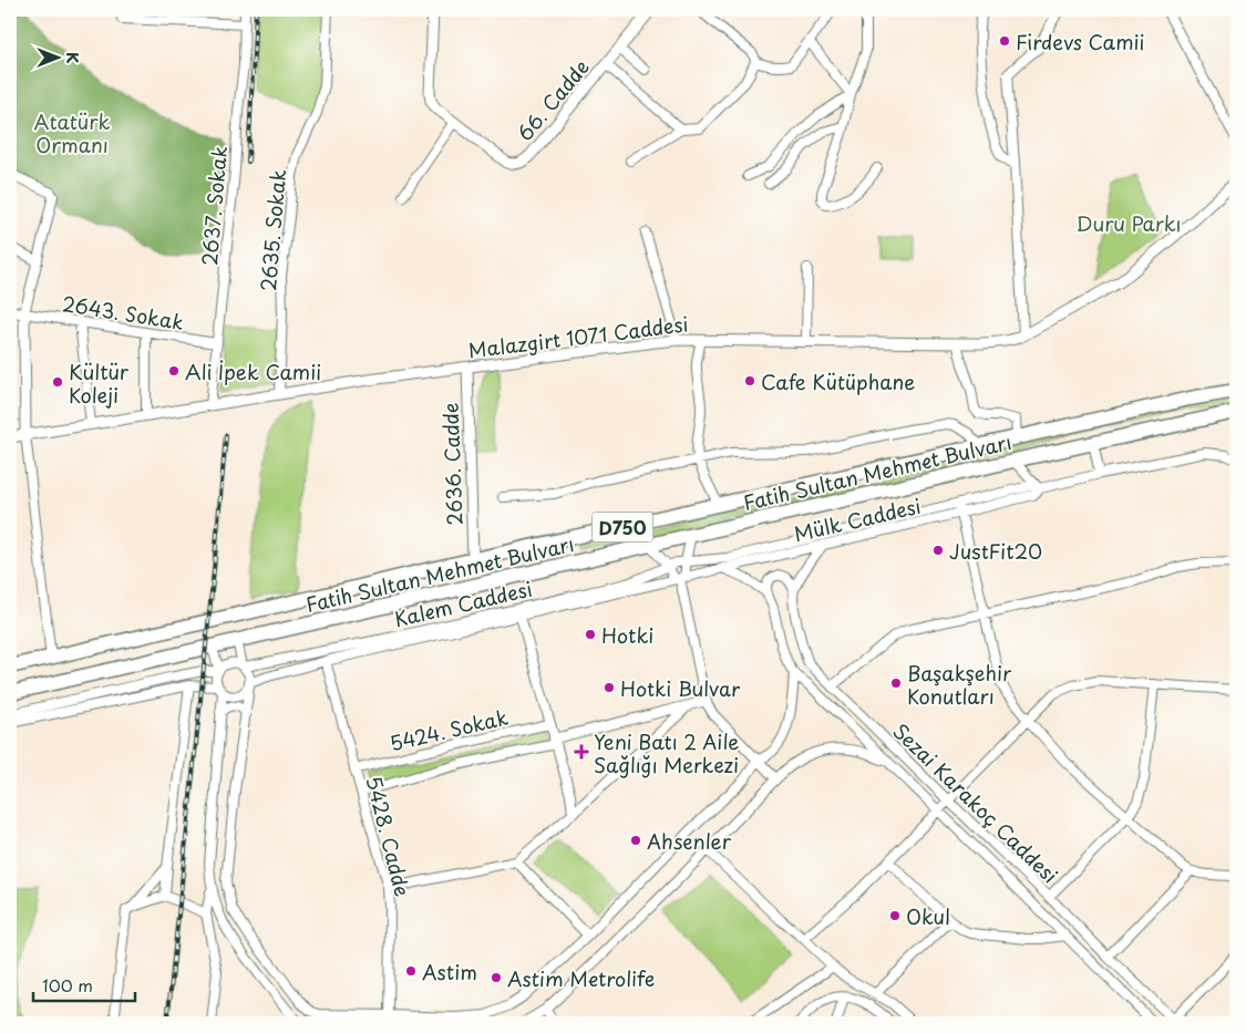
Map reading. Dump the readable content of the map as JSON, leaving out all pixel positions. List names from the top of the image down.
{
  "streets": {
    "highway": ["Fatih Sultan Mehmet Bulvarı", "D750"],
    "street": [
      "66. Cadde",
      "2637. Sokak",
      "2635. Sokak",
      "2643. Sokak",
      "Malazgirt 1071 Caddesi",
      "2636. Cadde",
      "Mülk Caddesi",
      "Kalem Caddesi",
      "5424. Sokak",
      "Sezai Karakoç Caddesi",
      "5428. Cadde"
    ]
  },
  "crossings": [
    ["2637. Sokak", "2643. Sokak"],
    ["2637. Sokak", "Malazgirt 1071 Caddesi"],
    ["2635. Sokak", "Malazgirt 1071 Caddesi"],
    ["Malazgirt 1071 Caddesi", "2636. Cadde"],
    ["2636. Cadde", "Fatih Sultan Mehmet Bulvarı"],
    ["Mülk Caddesi", "Kalem Caddesi"],
    ["Kalem Caddesi", "5428. Cadde"],
    ["5424. Sokak", "5428. Cadde"]
  ],
  "parks": ["Atatürk Ormanı", "Duru Parkı"],
  "places": {
    "other": [
      "Firdevs Camii",
      "Ali İpek Camii",
      "Cafe Kütüphane",
      "Kültür Koleji",
      "JustFit20",
      "Hotki",
      "Başakşehir Konutları",
      "Hotki Bulvar",
      "Ahsenler",
      "Okul",
      "Astim",
      "Astim Metrolife"
    ],
    "health": ["Yeni Batı 2 Aile Sağlığı Merkezi"]
  },
  "scale_bar": "100 m",
  "north": "right"
}
